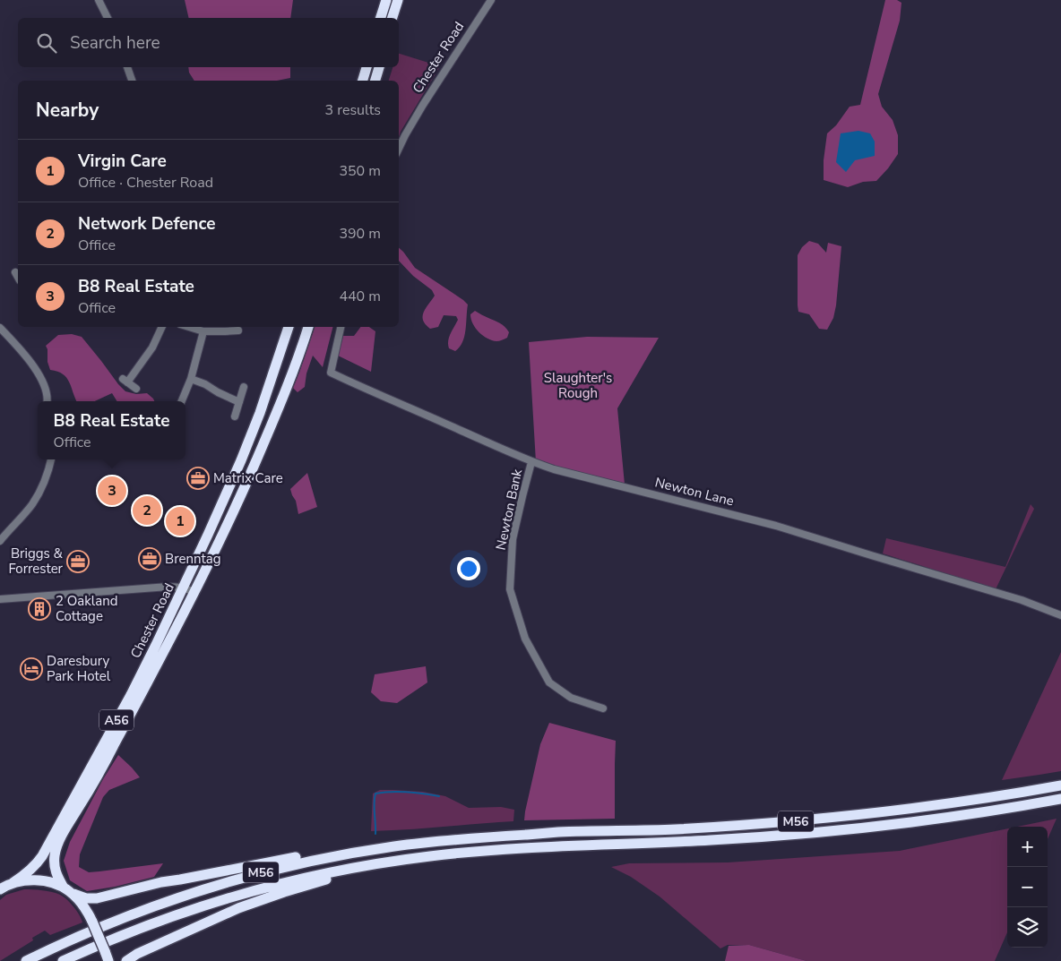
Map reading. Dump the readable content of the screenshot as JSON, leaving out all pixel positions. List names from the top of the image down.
{
  "streets": {
    "highway": ["Chester Road", "A56", "M56"],
    "street": ["Newton Lane", "Newton Bank"]
  },
  "crossings": [
    ["Newton Lane", "Newton Bank"]
  ],
  "parks": ["Slaughter's Rough"],
  "places": {
    "office": ["Matrix Care", "Brenntag", "Briggs & Forrester"],
    "building": ["2 Oakland Cottage"],
    "hotel": ["Daresbury Park Hotel"]
  },
  "page": {
    "search": "Search here",
    "heading": ["Nearby", "3 results"],
    "list": [
      {
        "mark": "1",
        "name": "Virgin Care",
        "note": "Office · Chester Road",
        "value": "350 m"
      },
      {
        "mark": "2",
        "name": "Network Defence",
        "note": "Office",
        "value": "390 m"
      },
      {
        "mark": "3",
        "name": "B8 Real Estate",
        "note": "Office",
        "value": "440 m"
      }
    ],
    "popup": ["B8 Real Estate", "Office"],
    "pins": ["3", "2", "1"],
    "map_buttons": ["+", "−"]
  }
}
